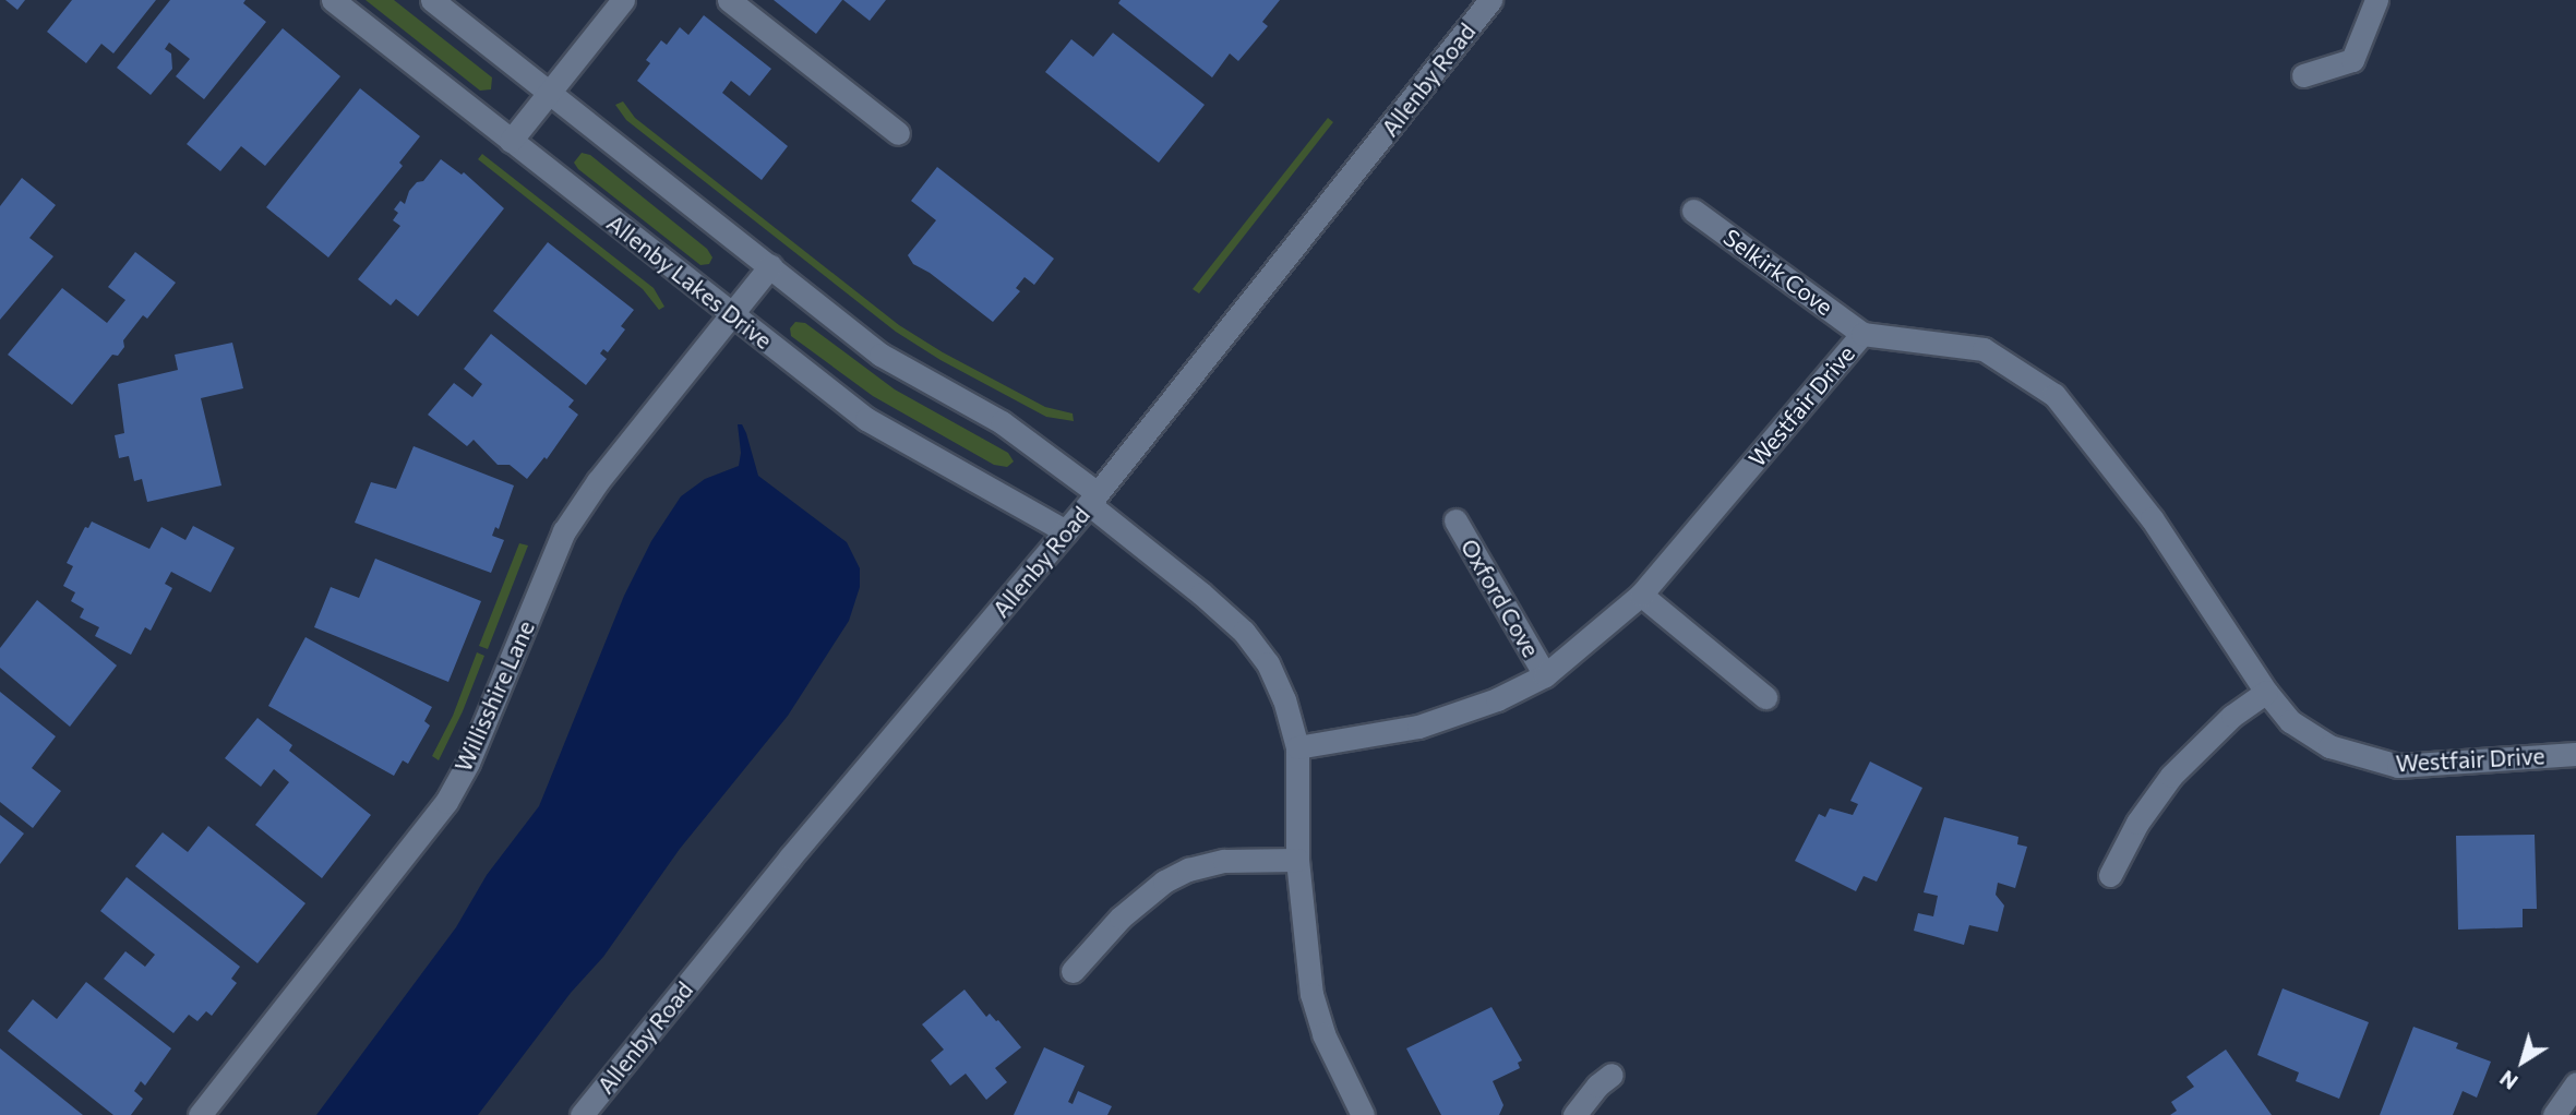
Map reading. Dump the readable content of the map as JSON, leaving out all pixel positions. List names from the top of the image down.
{
  "streets": {
    "street": [
      "Allenby Road",
      "Selkirk Cove",
      "Allenby Lakes Drive",
      "Westfair Drive",
      "Oxford Cove",
      "Willisshire Lane"
    ]
  },
  "crossings": [
    ["Allenby Road", "Allenby Lakes Drive"],
    ["Selkirk Cove", "Westfair Drive"],
    ["Allenby Lakes Drive", "Willisshire Lane"],
    ["Westfair Drive", "Oxford Cove"]
  ],
  "north": "bottom left"
}
